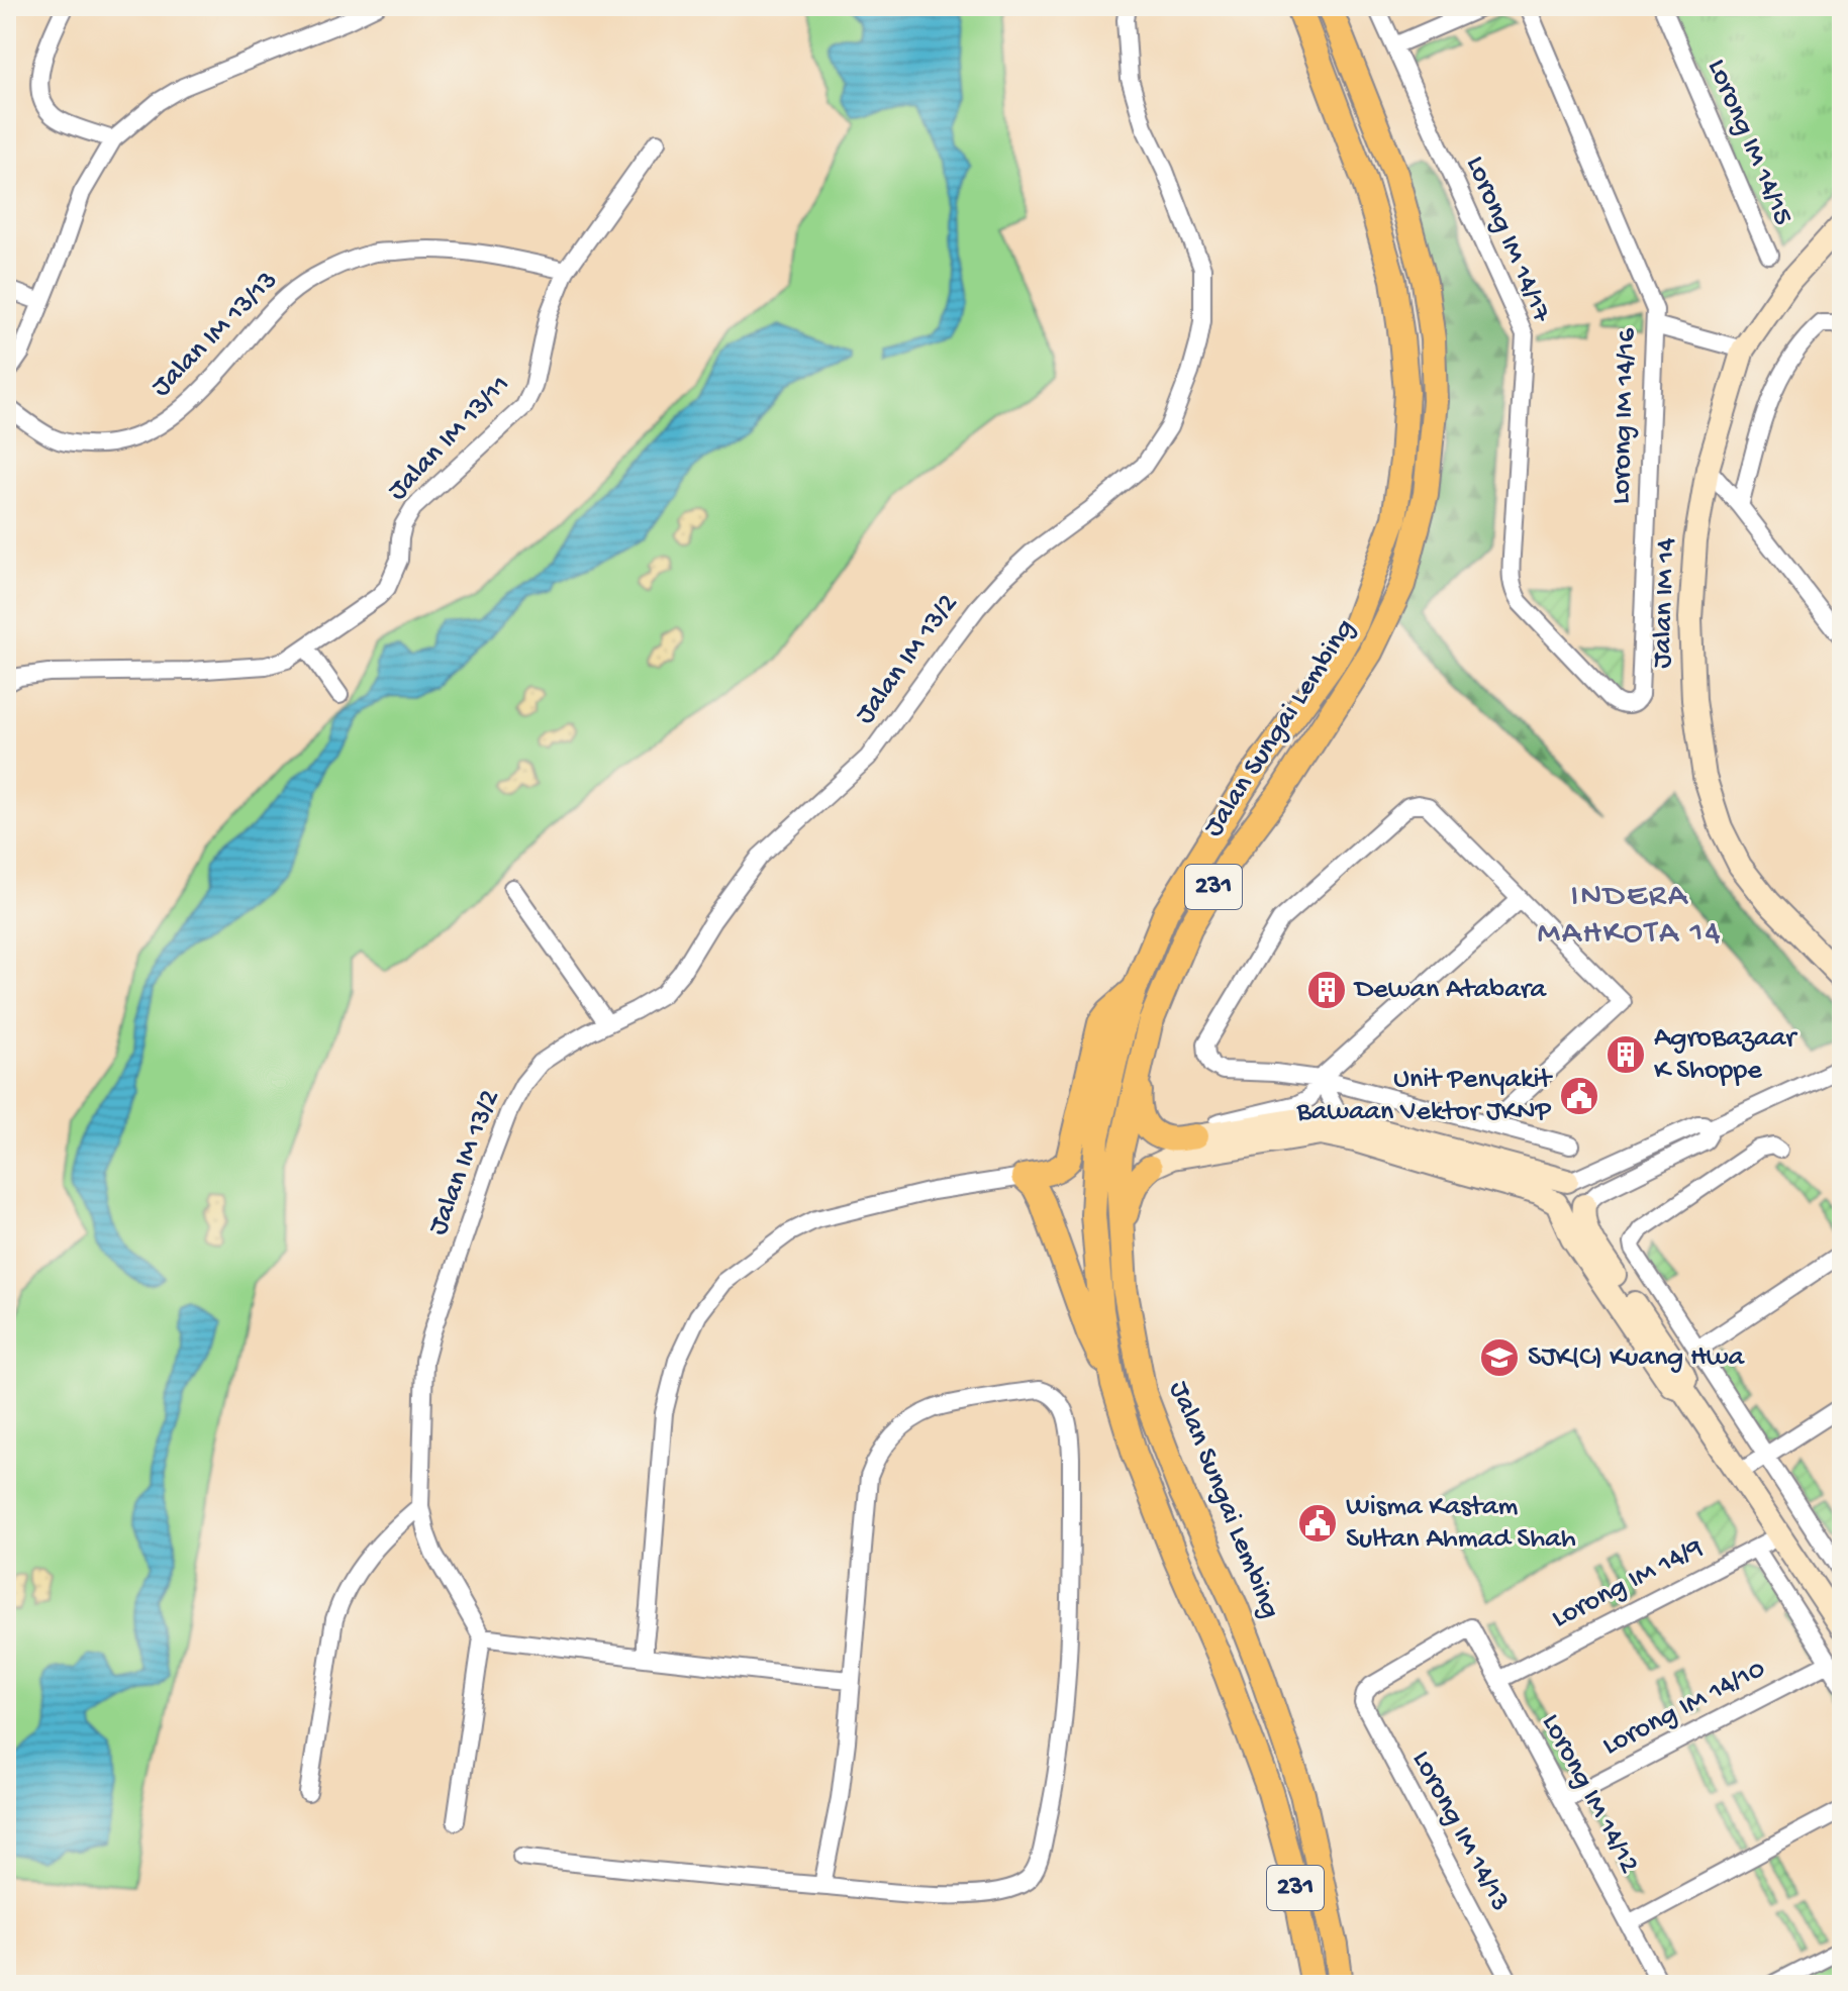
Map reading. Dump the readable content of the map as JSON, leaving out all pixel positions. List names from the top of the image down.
{
  "streets": {
    "main road": ["Jalan Sungai Lembing", "231"],
    "street": [
      "Lorong IM 14/15",
      "Lorong IM 14/17",
      "Jalan IM 13/13",
      "Lorong IM 14/16",
      "Jalan IM 13/11",
      "Jalan IM 14",
      "Jalan IM 13/2",
      "Lorong IM 14/9",
      "Lorong IM 14/10",
      "Lorong IM 14/12",
      "Lorong IM 14/13"
    ]
  },
  "crossings": [
    ["Lorong IM 14/17", "Lorong IM 14/16"],
    ["Jalan IM 13/13", "Jalan IM 13/11"],
    ["Lorong IM 14/9", "Lorong IM 14/12"],
    ["Lorong IM 14/10", "Lorong IM 14/12"],
    ["Lorong IM 14/12", "Lorong IM 14/13"]
  ],
  "districts": ["INDERA MAHKOTA 14"],
  "places": {
    "building": ["Dewan Atabara", "AgroBazaar K Shoppe"],
    "public building": ["Unit Penyakit Bawaan Vektor JKNP", "Wisma Kastam Sultan Ahmad Shah"],
    "school or university": ["SJK(C) Kuang Hwa"]
  }
}
